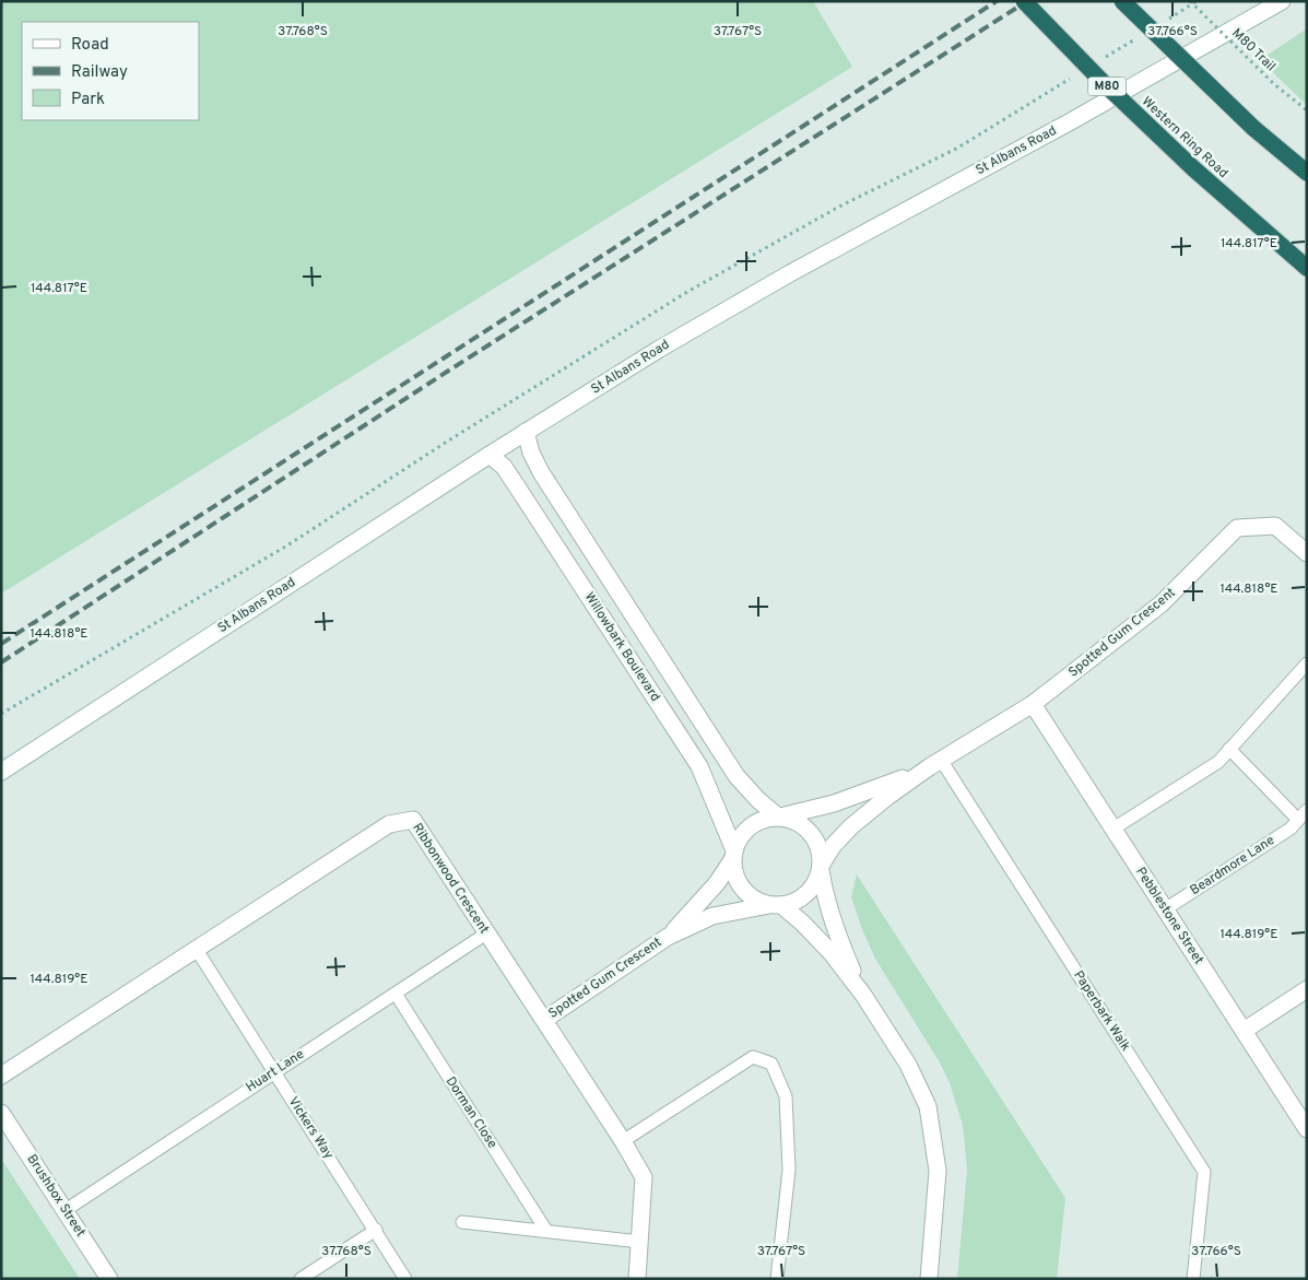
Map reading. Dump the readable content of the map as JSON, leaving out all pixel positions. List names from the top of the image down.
{
  "streets": {
    "highway": ["M80", "Western Ring Road"],
    "street": [
      "St Albans Road",
      "Spotted Gum Crescent",
      "Willowbark Boulevard",
      "Ribbonwood Crescent",
      "Pebblestone Street",
      "Brushbox Street"
    ],
    "lane": [
      "Beardmore Lane",
      "Paperbark Walk",
      "Huart Lane",
      "Dorman Close",
      "Vickers Way"
    ],
    "path": ["M80 Trail"]
  },
  "crossings": [
    ["St Albans Road", "Willowbark Boulevard"],
    ["Spotted Gum Crescent", "Willowbark Boulevard"],
    ["Spotted Gum Crescent", "Ribbonwood Crescent"],
    ["Spotted Gum Crescent", "Pebblestone Street"],
    ["Spotted Gum Crescent", "Paperbark Walk"],
    ["Beardmore Lane", "Pebblestone Street"],
    ["Ribbonwood Crescent", "Huart Lane"],
    ["Ribbonwood Crescent", "Vickers Way"],
    ["Huart Lane", "Dorman Close"],
    ["Huart Lane", "Vickers Way"],
    ["Huart Lane", "Brushbox Street"]
  ],
  "legend": ["Road", "Railway", "Park"],
  "coordinates": [
    "37.768°S",
    "37.767°S",
    "37.766°S",
    "144.817°E",
    "144.818°E",
    "144.819°E"
  ]
}
